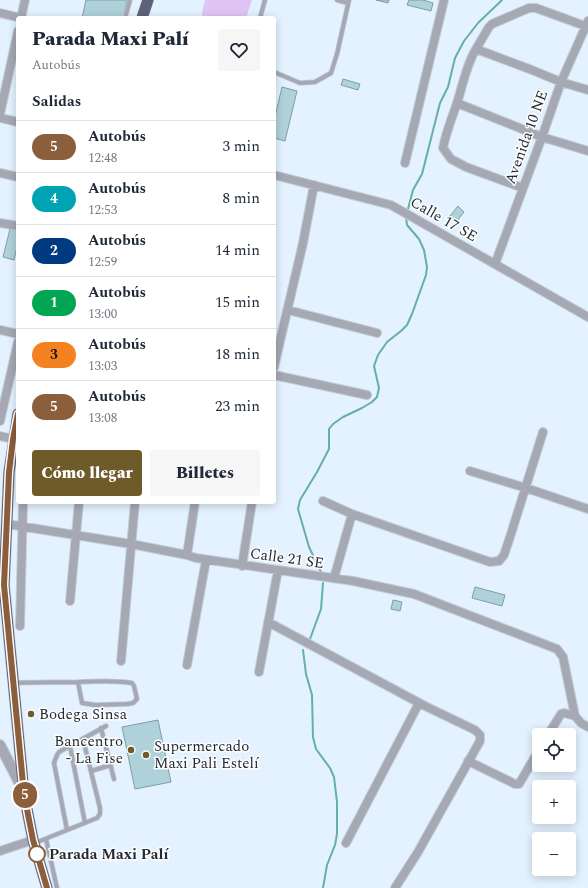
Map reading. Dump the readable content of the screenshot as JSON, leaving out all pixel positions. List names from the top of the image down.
{
  "streets": {
    "street": ["Avenida 10 NE", "Calle 17 SE", "Calle 21 SE"]
  },
  "crossings": [
    ["Avenida 10 NE", "Calle 17 SE"]
  ],
  "places": [
    "Bodega Sinsa",
    "Bancentro - La Fise",
    "Supermercado Maxi Pali Estelí",
    "Parada Maxi Palí"
  ],
  "lines": ["bus line 5"],
  "page": {
    "on_map": "5",
    "heading": [
      ["Parada Maxi Palí", "Autobús"],
      "Salidas"
    ],
    "list": [
      {
        "mark": "5",
        "name": "Autobús",
        "note": "12:48",
        "value": "3 min"
      },
      {
        "mark": "4",
        "name": "Autobús",
        "note": "12:53",
        "value": "8 min"
      },
      {
        "mark": "2",
        "name": "Autobús",
        "note": "12:59",
        "value": "14 min"
      },
      {
        "mark": "1",
        "name": "Autobús",
        "note": "13:00",
        "value": "15 min"
      },
      {
        "mark": "3",
        "name": "Autobús",
        "note": "13:03",
        "value": "18 min"
      },
      {
        "mark": "5",
        "name": "Autobús",
        "note": "13:08",
        "value": "23 min"
      }
    ],
    "buttons": ["Cómo llegar", "Billetes"],
    "map_buttons": ["+", "−"]
  }
}
